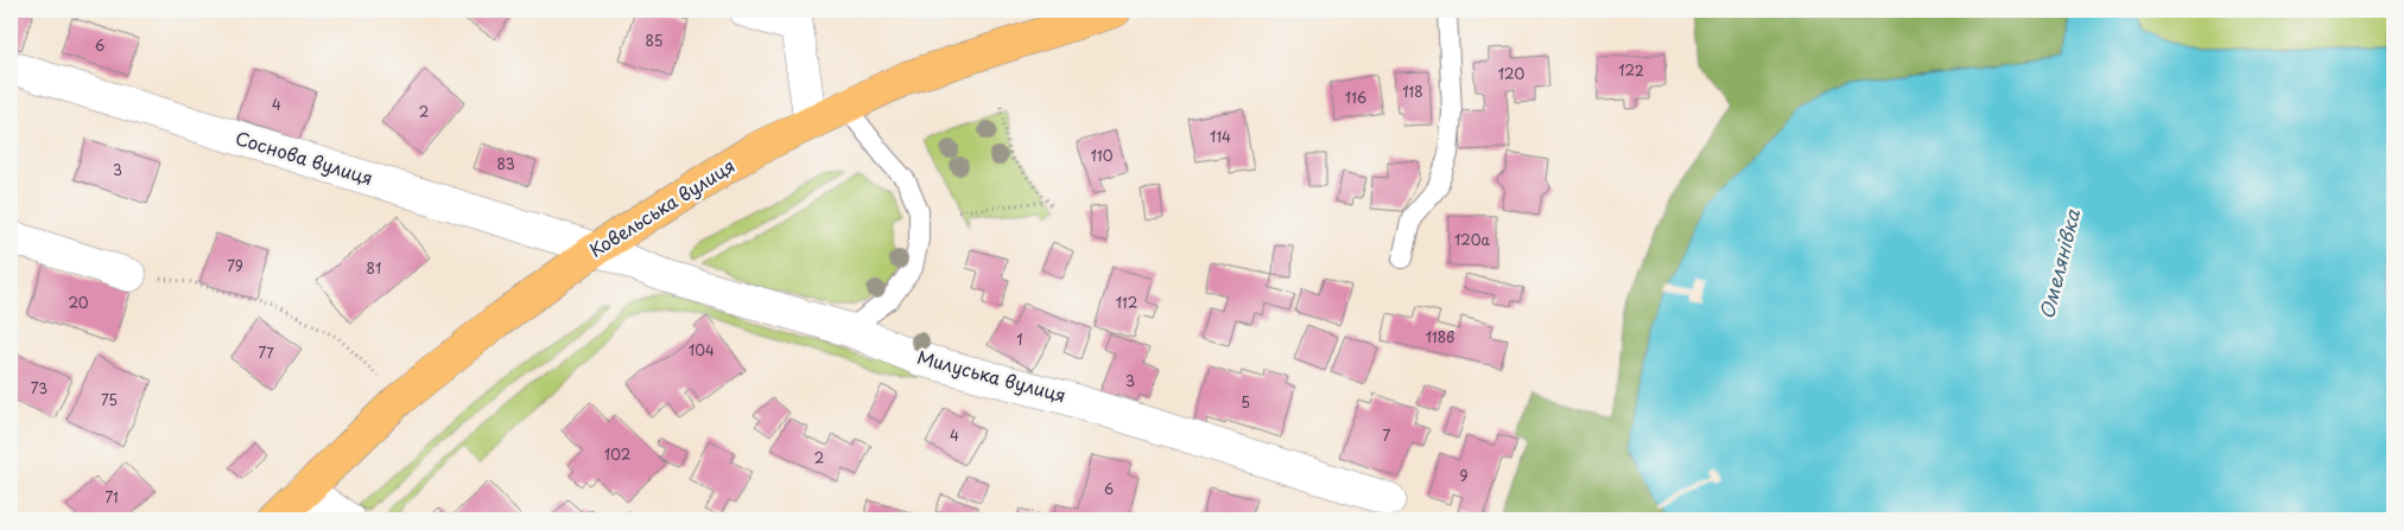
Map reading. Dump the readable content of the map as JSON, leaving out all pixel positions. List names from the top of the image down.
{
  "streets": {
    "main road": ["Ковельська вулиця"],
    "street": ["Соснова вулиця", "Милуська вулиця"]
  },
  "crossings": [
    ["Соснова вулиця", "Ковельська вулиця"],
    ["Соснова вулиця", "Милуська вулиця"],
    ["Ковельська вулиця", "Милуська вулиця"]
  ],
  "water": ["Омелянівка"],
  "house_numbers": [
    "85",
    "6",
    "122",
    "120",
    "118",
    "116",
    "4",
    "2",
    "114",
    "110",
    "83",
    "3",
    "120а",
    "79",
    "81",
    "20",
    "112",
    "118в",
    "1",
    "104",
    "77",
    "3",
    "73",
    "75",
    "5",
    "4",
    "7",
    "102",
    "2",
    "9",
    "6",
    "71"
  ]
}
